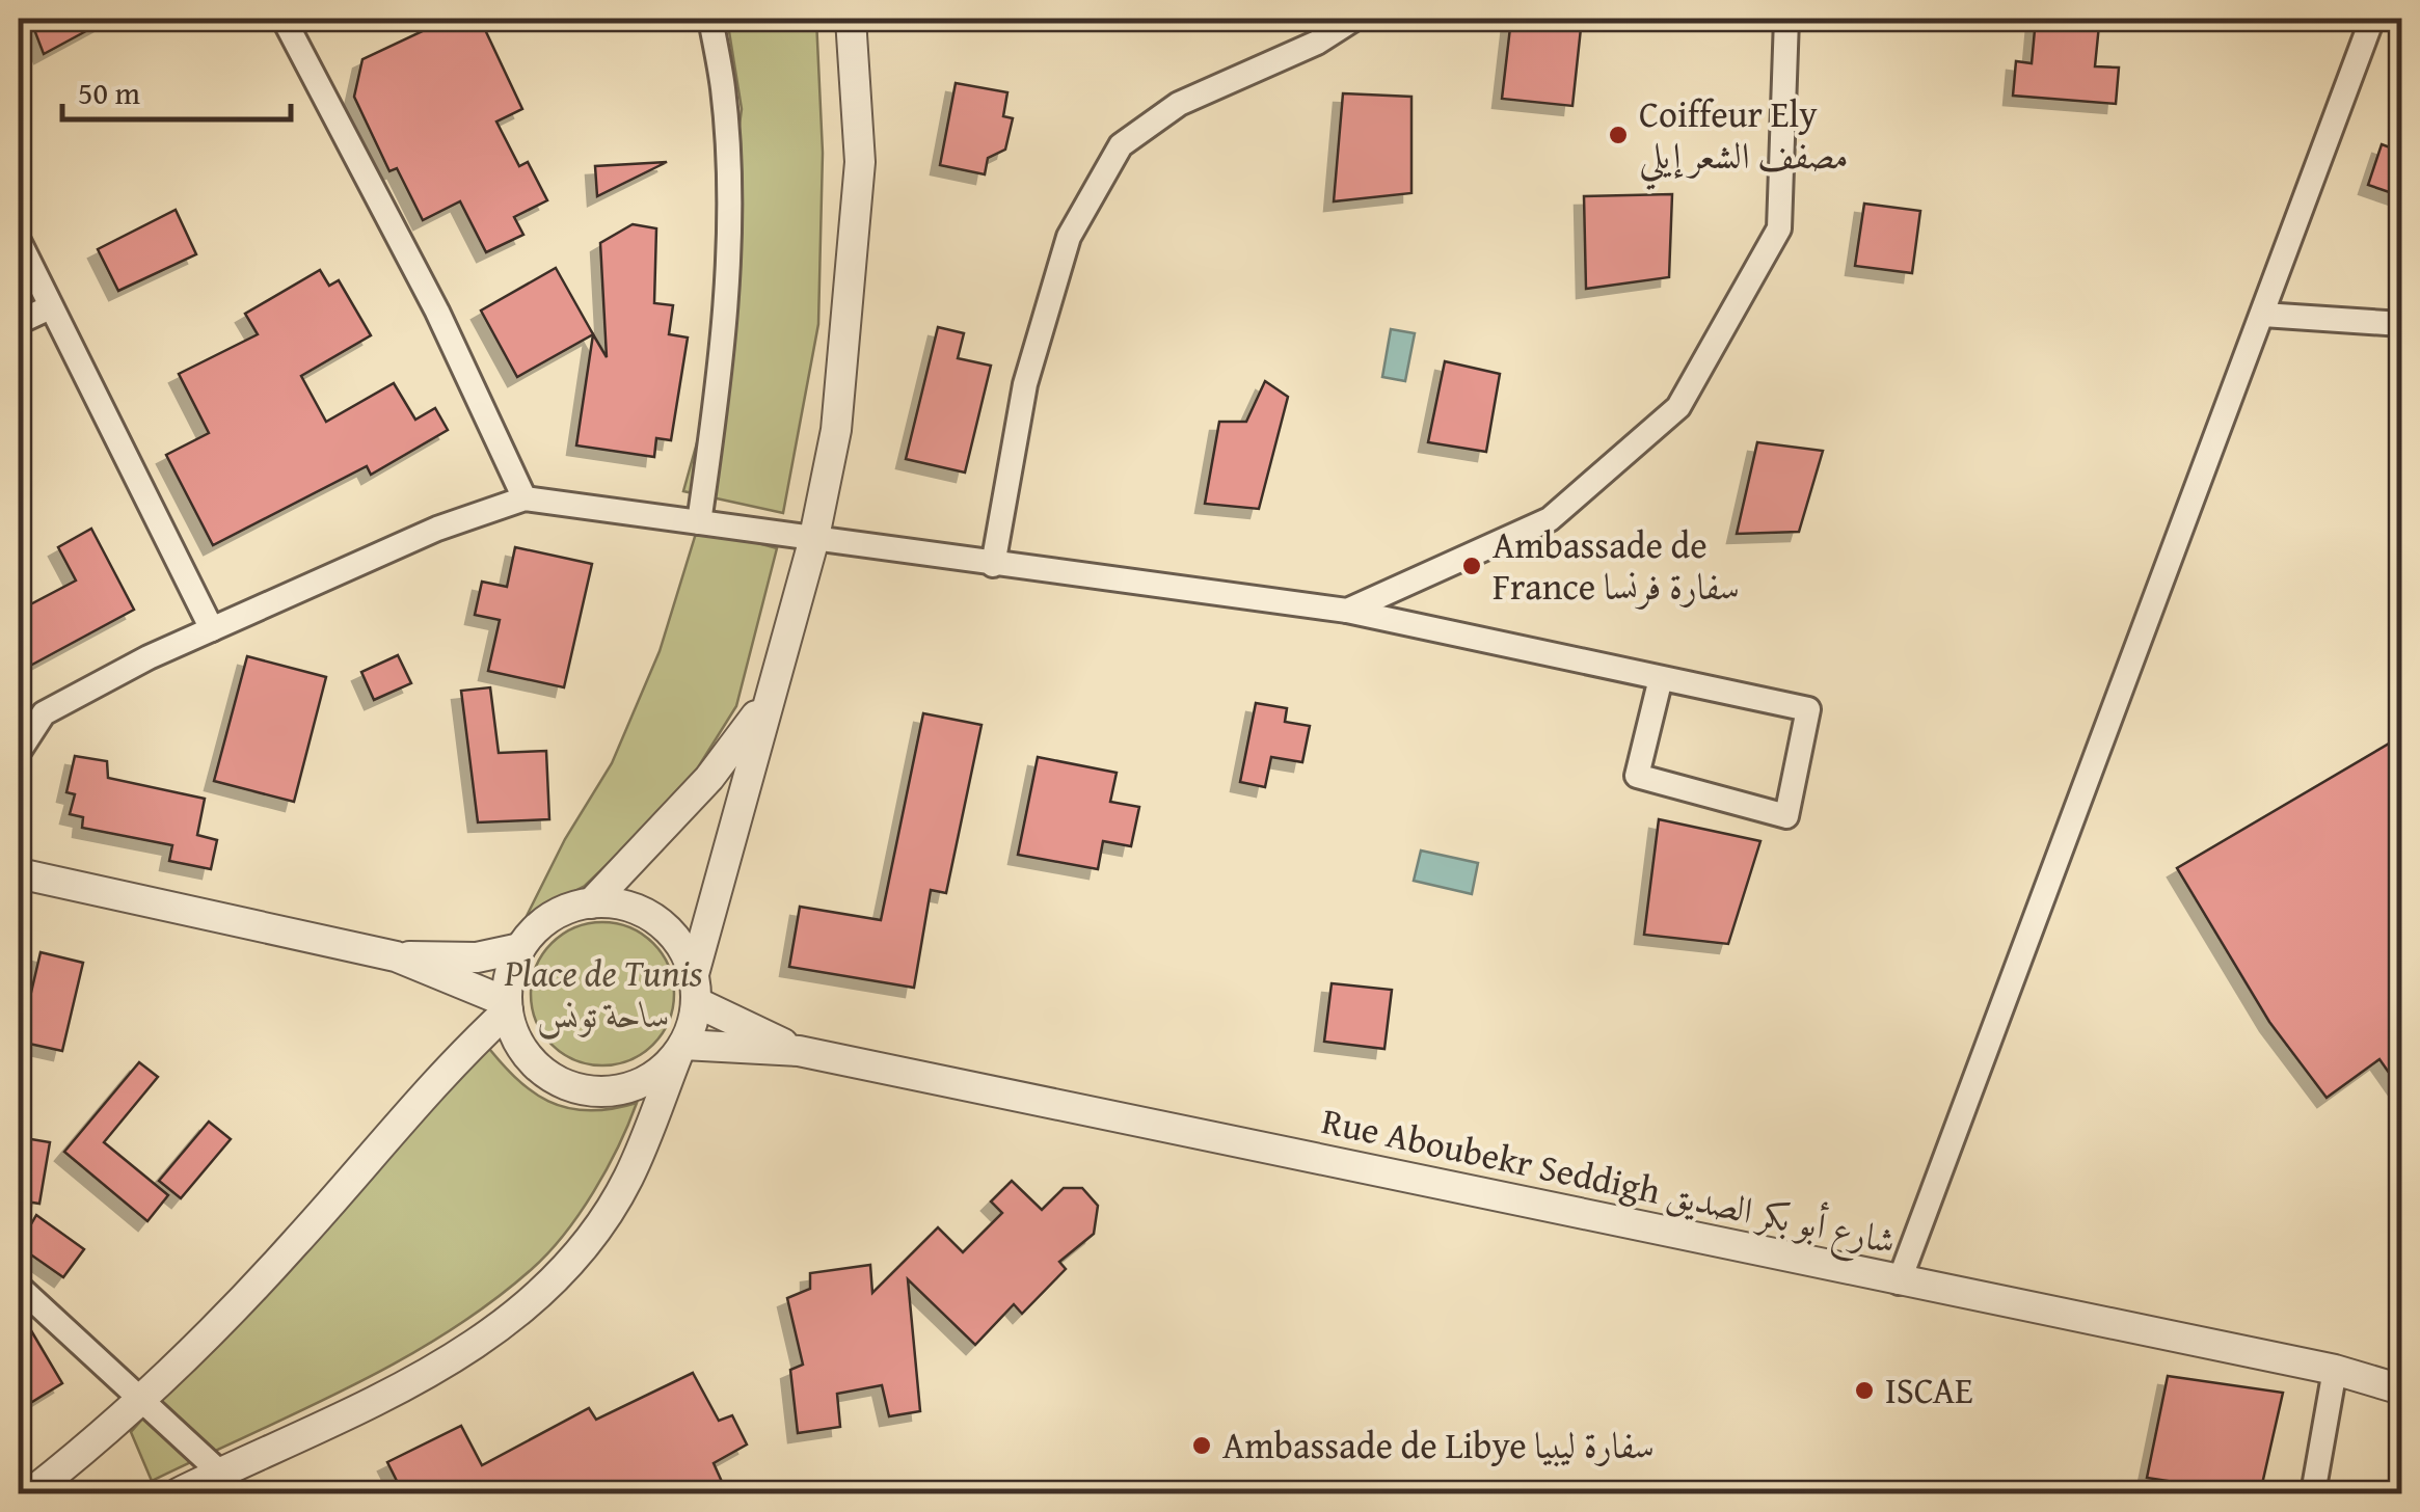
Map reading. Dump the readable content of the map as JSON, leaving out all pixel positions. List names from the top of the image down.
{
  "streets": {
    "street": ["Rue Aboubekr Seddigh شارع أبو بكر الصديق"]
  },
  "parks": ["Place de Tunis ساحة تونس"],
  "places": [
    "Coiffeur Ely مصفف الشعر إيلي",
    "Ambassade de France سفارة فرنسا",
    "ISCAE",
    "Ambassade de Libye سفارة ليبيا"
  ],
  "scale_bar": "50 m"
}
